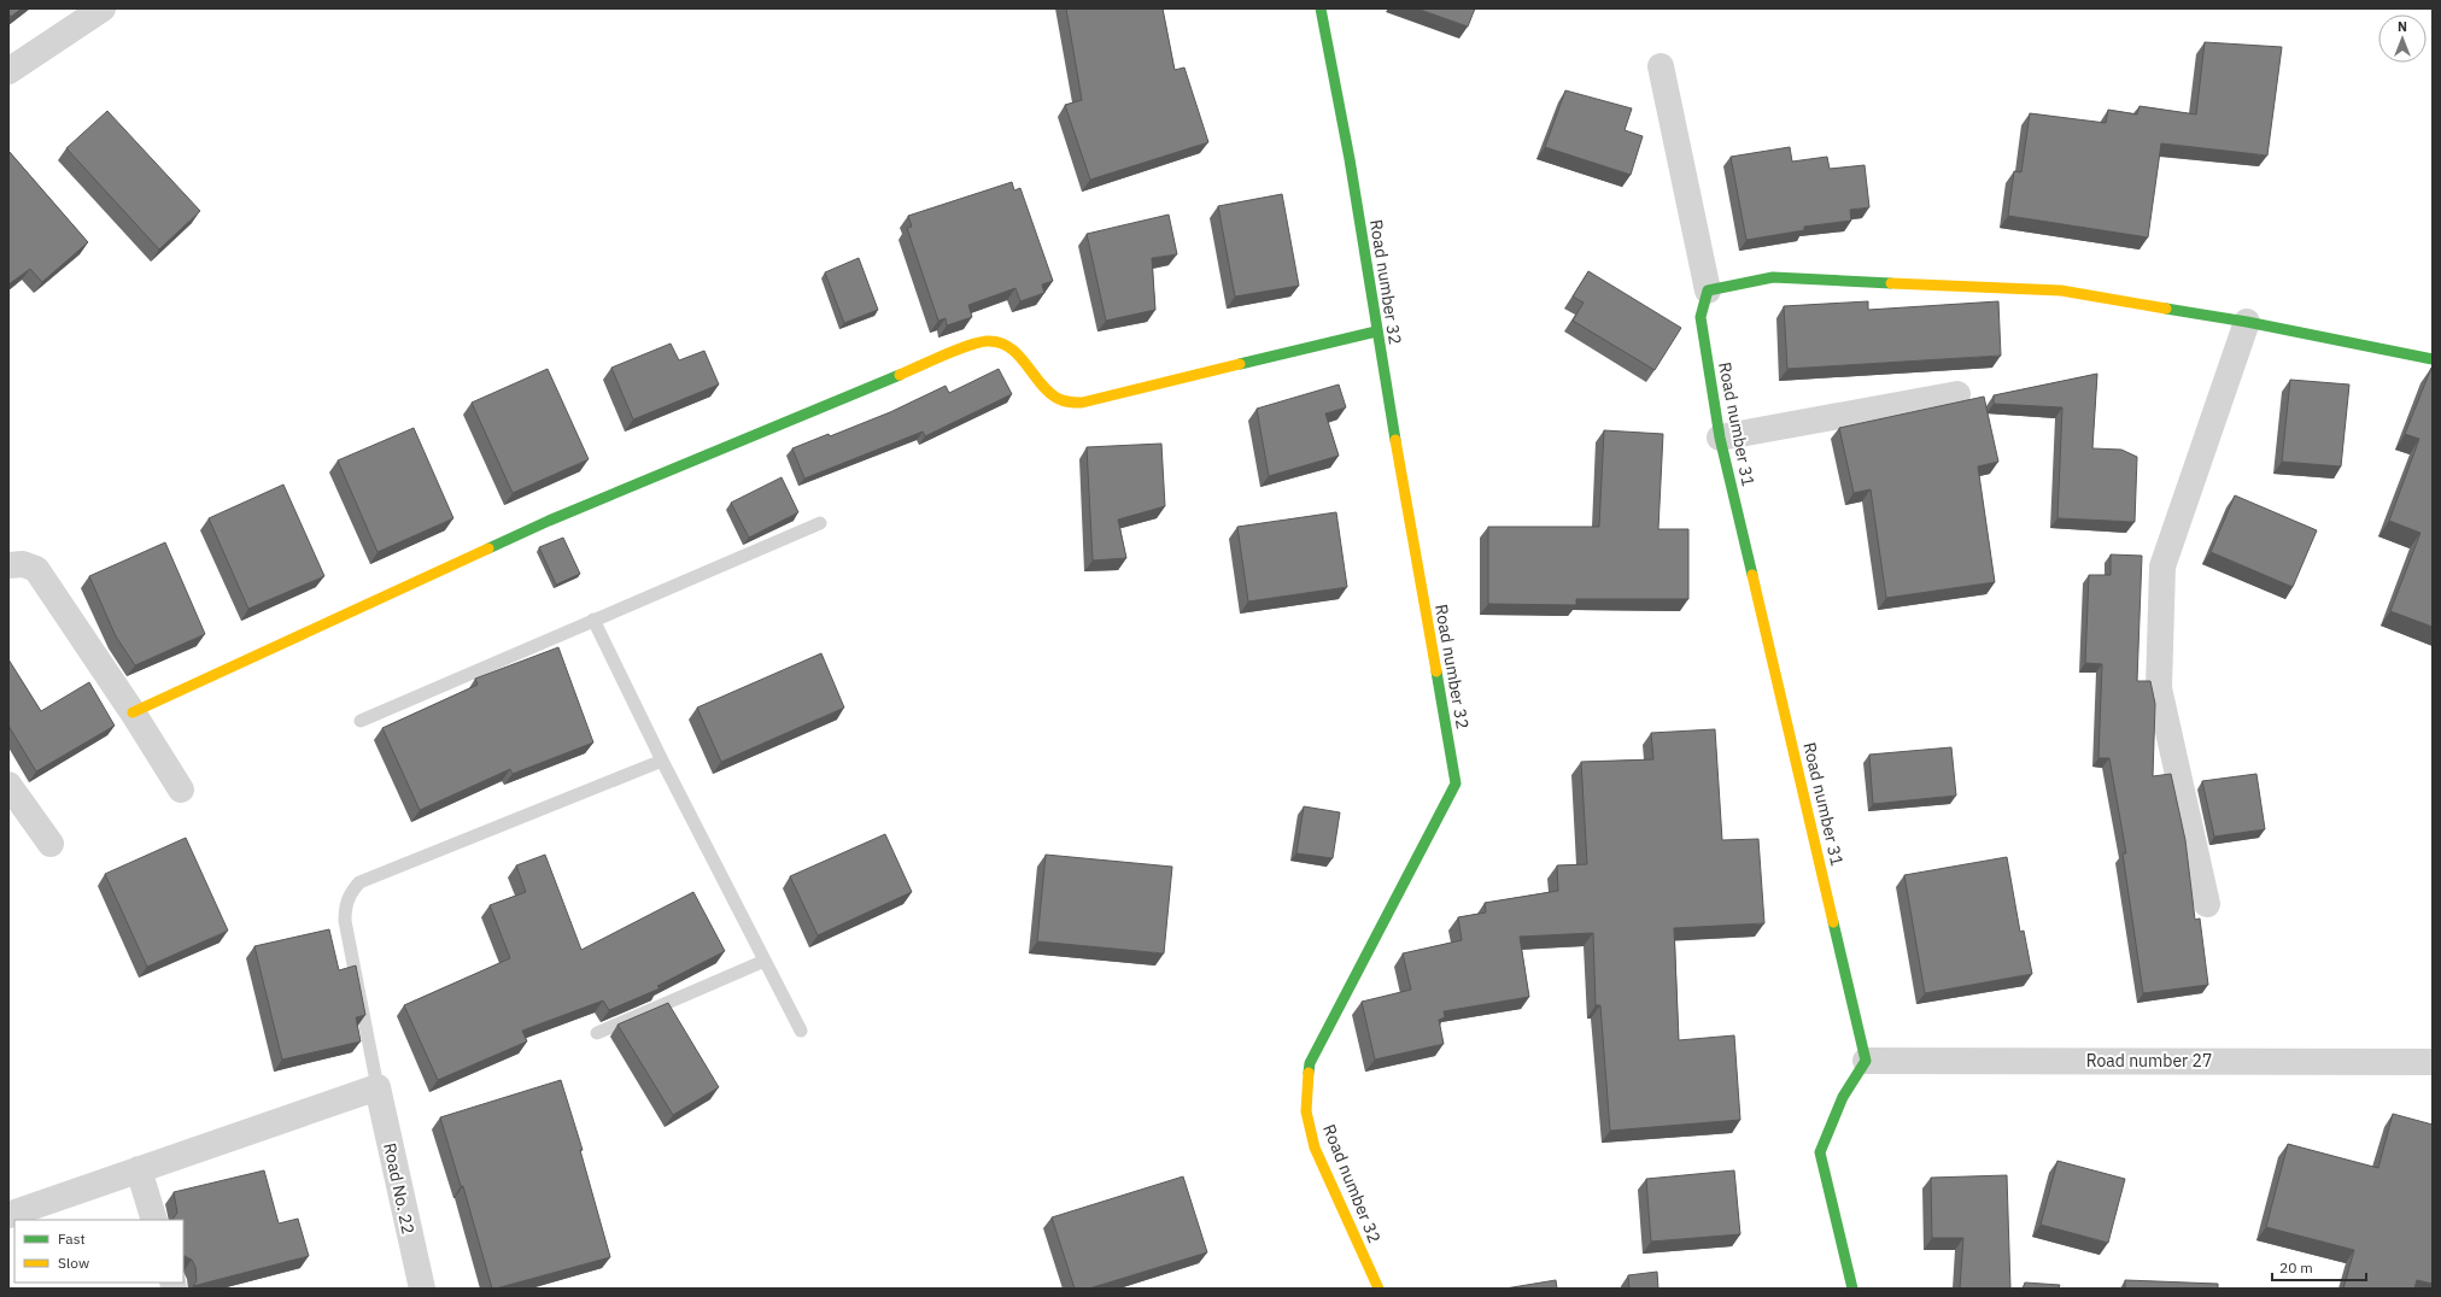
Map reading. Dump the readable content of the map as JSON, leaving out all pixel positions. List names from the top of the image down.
{
  "streets": {
    "street": [
      "Road number 32",
      "Road number 31",
      "Road number 27",
      "Road No. 22"
    ]
  },
  "crossings": [
    ["Road number 31", "Road number 27"]
  ],
  "legend": ["Fast", "Slow"],
  "scale_bar": "20 m",
  "north": "top"
}
